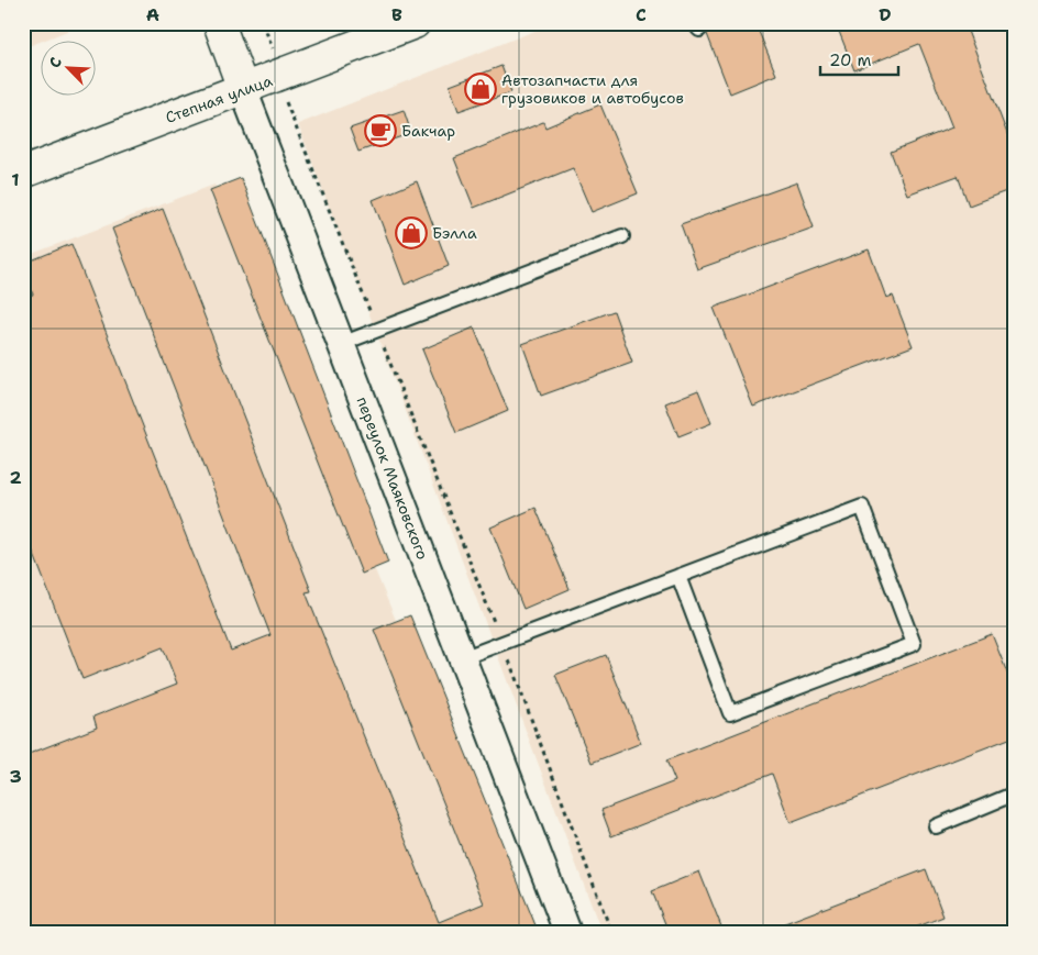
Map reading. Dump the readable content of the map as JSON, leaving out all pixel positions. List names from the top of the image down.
{
  "streets": {
    "main road": ["Степная улица", "переулок Маяковского"]
  },
  "crossings": [
    ["Степная улица", "переулок Маяковского"]
  ],
  "places": {
    "shop": ["Автозапчасти для грузовиков и автобусов", "Бэлла"],
    "cafe": ["Бакчар"]
  },
  "scale_bar": "20 m",
  "north": "top left",
  "grid": {
    "columns": [
      "A",
      "B",
      "C",
      "D"
    ],
    "rows": ["1", "2", "3"]
  }
}
